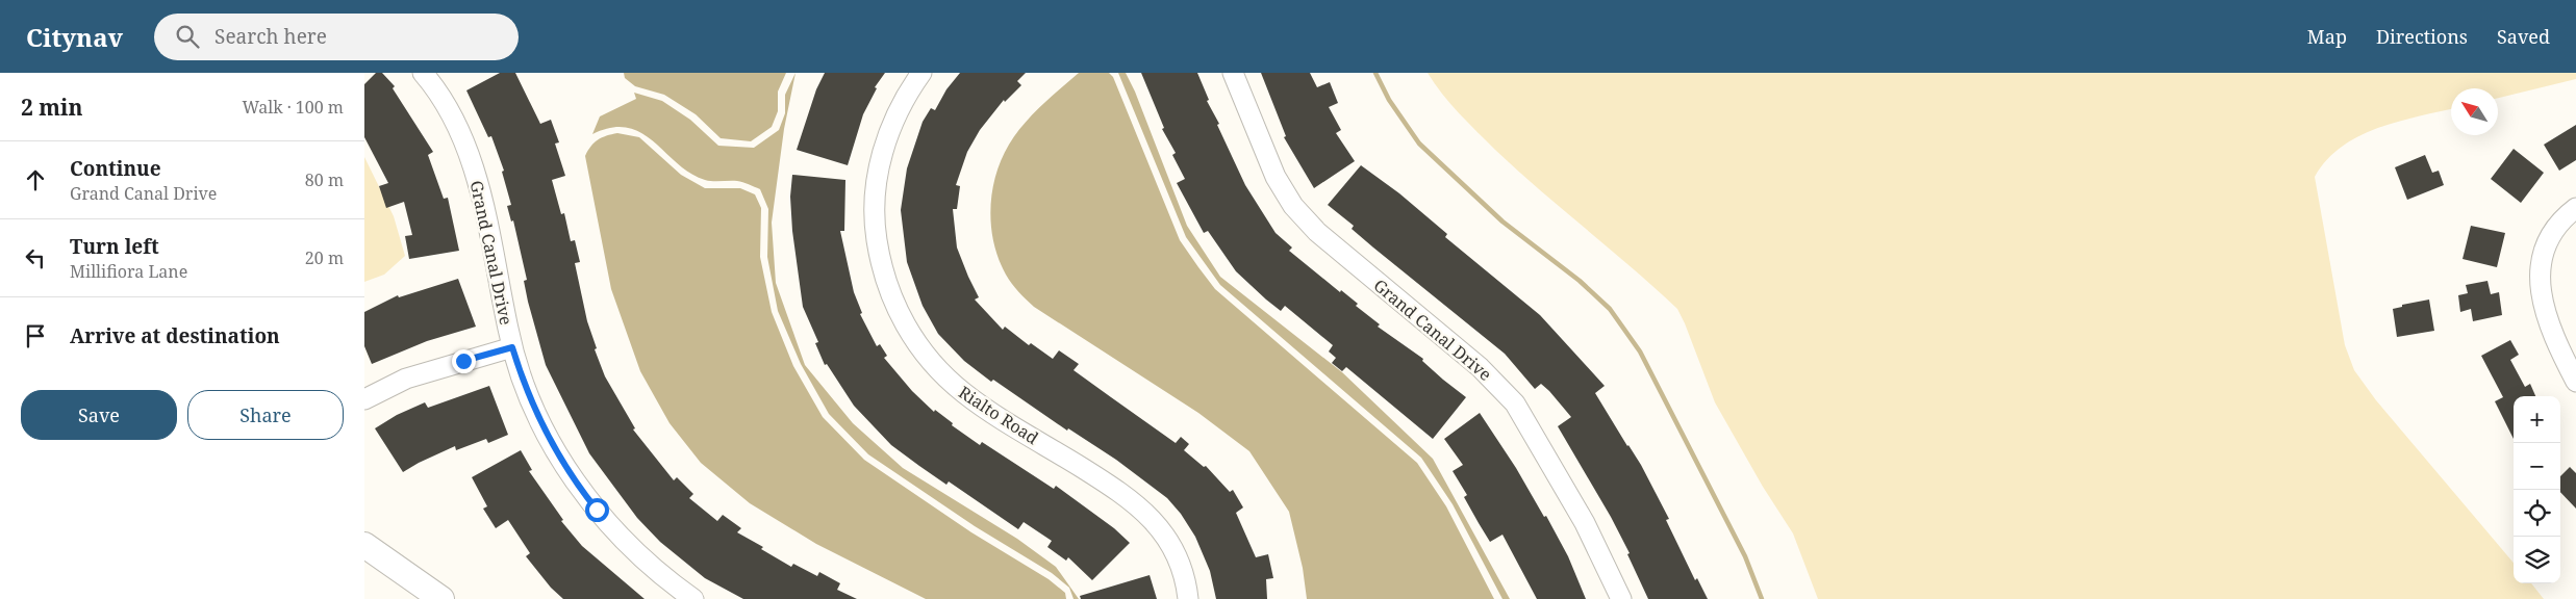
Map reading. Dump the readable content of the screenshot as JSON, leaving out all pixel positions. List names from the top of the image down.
{
  "streets": {
    "street": ["Grand Canal Drive", "Rialto Road"]
  },
  "north": "top left",
  "page": {
    "header": "Citynav",
    "search": "Search here",
    "nav": ["Map", "Directions", "Saved"],
    "heading": ["2 min", "Walk · 100 m"],
    "list": [
      ["Continue", "Grand Canal Drive", "80 m"],
      ["Turn left", "Millifiora Lane", "20 m"],
      "Arrive at destination"
    ],
    "buttons": ["Save", "Share"],
    "map_buttons": ["+", "−"]
  }
}
